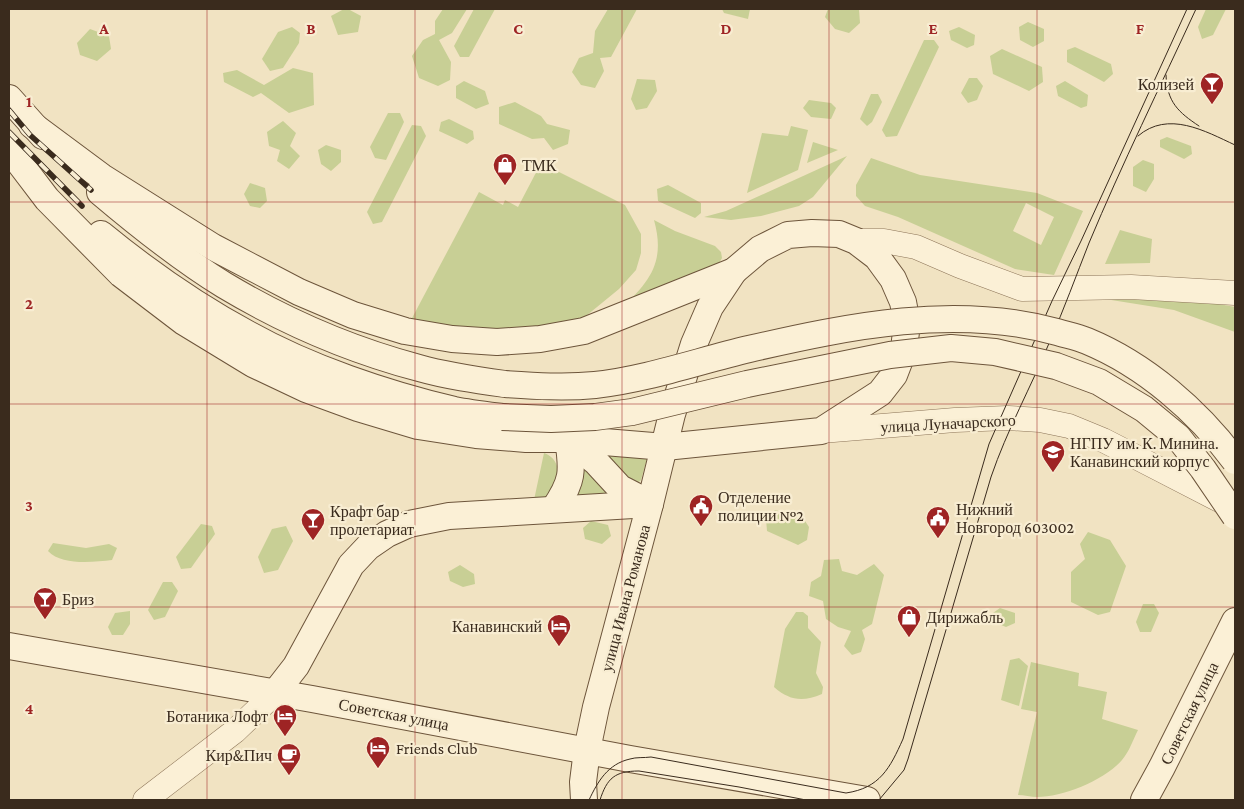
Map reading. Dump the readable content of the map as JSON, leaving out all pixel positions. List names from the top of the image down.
{
  "streets": {
    "main road": ["улица Ивана Романова", "Советская улица"],
    "street": ["улица Луначарского"]
  },
  "crossings": [
    ["улица Ивана Романова", "Советская улица"]
  ],
  "places": {
    "bar": ["Колизей", "Крафт бар - пролетариат", "Бриз"],
    "shop": ["ТМК", "Дирижабль"],
    "school or university": ["НГПУ им. К. Минина. Канавинский корпус"],
    "public building": ["Отделение полиции №2", "Нижний Новгород 603002"],
    "hotel": ["Канавинский", "Ботаника Лофт", "Friends Club"],
    "cafe": ["Кир&Пич"]
  },
  "grid": {
    "columns": [
      "A",
      "B",
      "C",
      "D",
      "E",
      "F"
    ],
    "rows": [
      "1",
      "2",
      "3",
      "4"
    ]
  }
}
